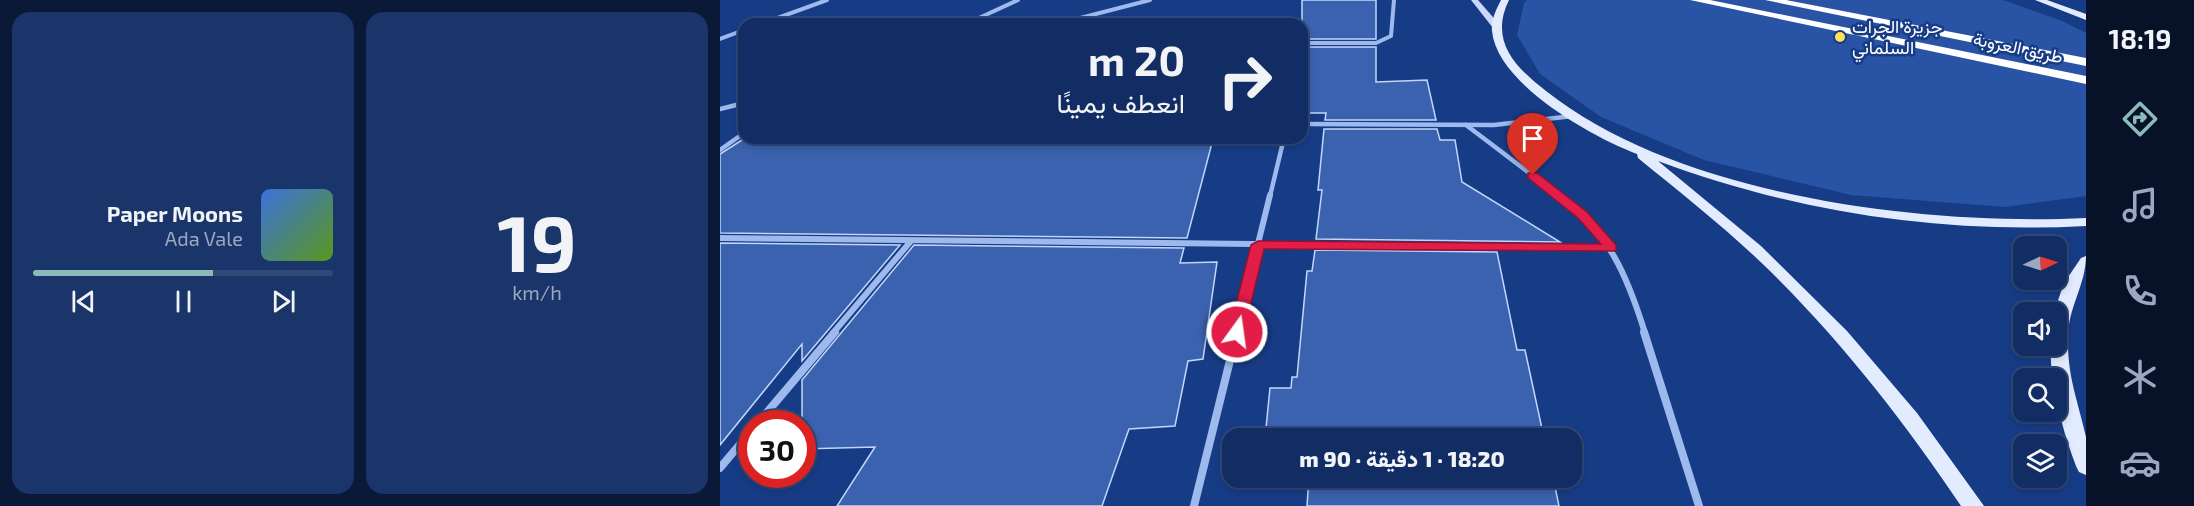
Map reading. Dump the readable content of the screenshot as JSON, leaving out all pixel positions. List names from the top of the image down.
{
  "streets": {
    "highway": ["طريق العروبة"]
  },
  "places": ["جزيرة الجرات السلماني"],
  "north": "right",
  "page": {
    "tabs": "18:19",
    "tile": ["19", "km/h"],
    "turn": ["20 m", "انعطف يمينًا"],
    "song": ["Paper Moons", "Ada Vale"],
    "limit": "30",
    "trip": "18:20 · 1 دقيقة · 90 m"
  }
}
